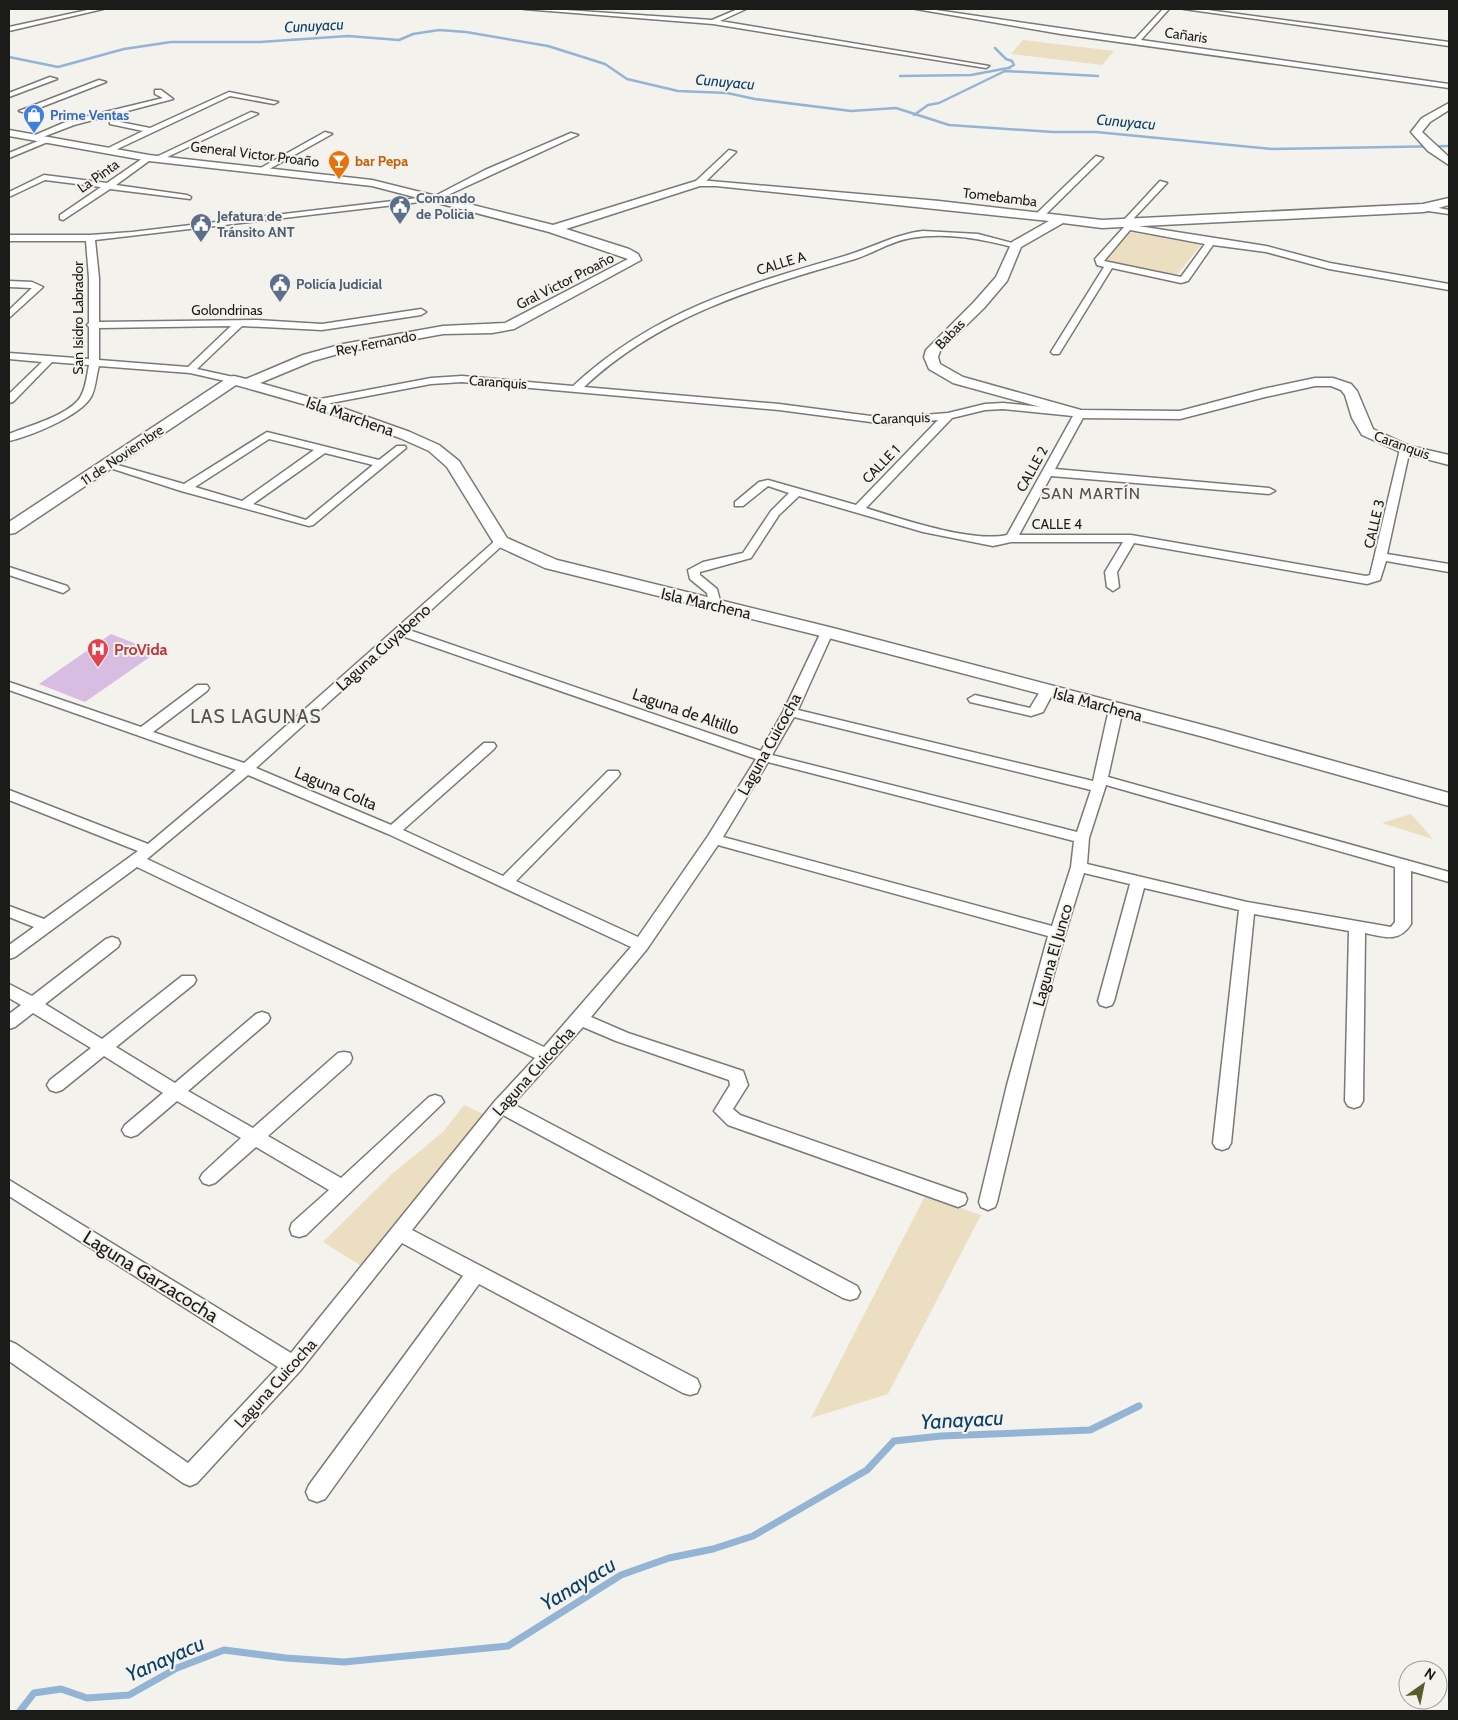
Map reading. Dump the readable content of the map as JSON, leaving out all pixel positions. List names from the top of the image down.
{
  "streets": {
    "street": [
      "Cañaris",
      "General Victor Proaño",
      "La Pinta",
      "Tomebamba",
      "CALLE A",
      "Gral Victor Proaño",
      "Golondrinas",
      "San Isidro Labrador",
      "Babas",
      "Rey Fernando",
      "Caranquis",
      "Isla Marchena",
      "11 de Noviembre",
      "CALLE 1",
      "CALLE 2",
      "CALLE 4",
      "CALLE 3",
      "Laguna Cuyabeno",
      "Laguna de Altillo",
      "Laguna Cuicocha",
      "Laguna Colta",
      "Laguna El Junco",
      "Laguna Garzacocha"
    ]
  },
  "crossings": [
    ["General Victor Proaño", "La Pinta"],
    ["General Victor Proaño", "Tomebamba"],
    ["General Victor Proaño", "Gral Victor Proaño"],
    ["Tomebamba", "Gral Victor Proaño"],
    ["CALLE A", "Babas"],
    ["CALLE A", "Caranquis"],
    ["Gral Victor Proaño", "Rey Fernando"],
    ["Golondrinas", "San Isidro Labrador"],
    ["San Isidro Labrador", "Isla Marchena"],
    ["Babas", "Caranquis"],
    ["Babas", "CALLE 2"],
    ["Rey Fernando", "Isla Marchena"],
    ["Rey Fernando", "11 de Noviembre"],
    ["Caranquis", "Isla Marchena"],
    ["Caranquis", "CALLE 1"],
    ["Caranquis", "CALLE 2"],
    ["Caranquis", "CALLE 3"],
    ["Isla Marchena", "11 de Noviembre"],
    ["Isla Marchena", "Laguna Cuyabeno"],
    ["Isla Marchena", "Laguna Cuicocha"],
    ["Isla Marchena", "Laguna El Junco"],
    ["CALLE 1", "CALLE 4"],
    ["CALLE 2", "CALLE 4"],
    ["CALLE 4", "CALLE 3"],
    ["Laguna Cuyabeno", "Laguna de Altillo"],
    ["Laguna Cuyabeno", "Laguna Colta"],
    ["Laguna de Altillo", "Laguna Cuicocha"],
    ["Laguna de Altillo", "Laguna El Junco"],
    ["Laguna Cuicocha", "Laguna Colta"],
    ["Laguna Cuicocha", "Laguna Garzacocha"]
  ],
  "districts": ["SAN MARTÍN", "LAS LAGUNAS"],
  "water": ["Cunuyacu", "Yanayacu"],
  "places": {
    "shop": ["Prime Ventas"],
    "bar": ["bar Pepa"],
    "public building": ["Comando de Policia", "Jefatura de Tránsito ANT", "Policía Judicial"],
    "hospital": ["ProVida"]
  },
  "north": "top right"
}
